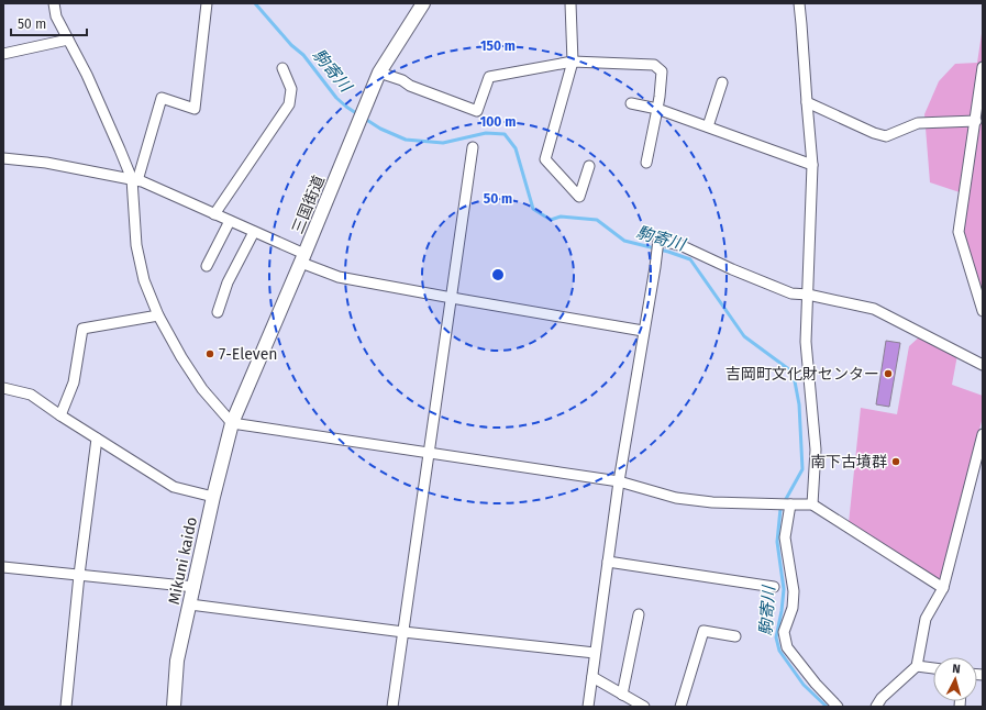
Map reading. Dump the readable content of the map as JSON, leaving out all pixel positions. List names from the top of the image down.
{
  "streets": {
    "street": ["三国街道", "Mikuni kaido"]
  },
  "crossings": [
    ["三国街道", "Mikuni kaido"]
  ],
  "water": ["駒寄川"],
  "places": ["7-Eleven", "吉岡町文化財センター", "南下古墳群"],
  "scale_bar": "50 m",
  "north": "top",
  "rings": ["150 m", "100 m", "50 m"]
}
